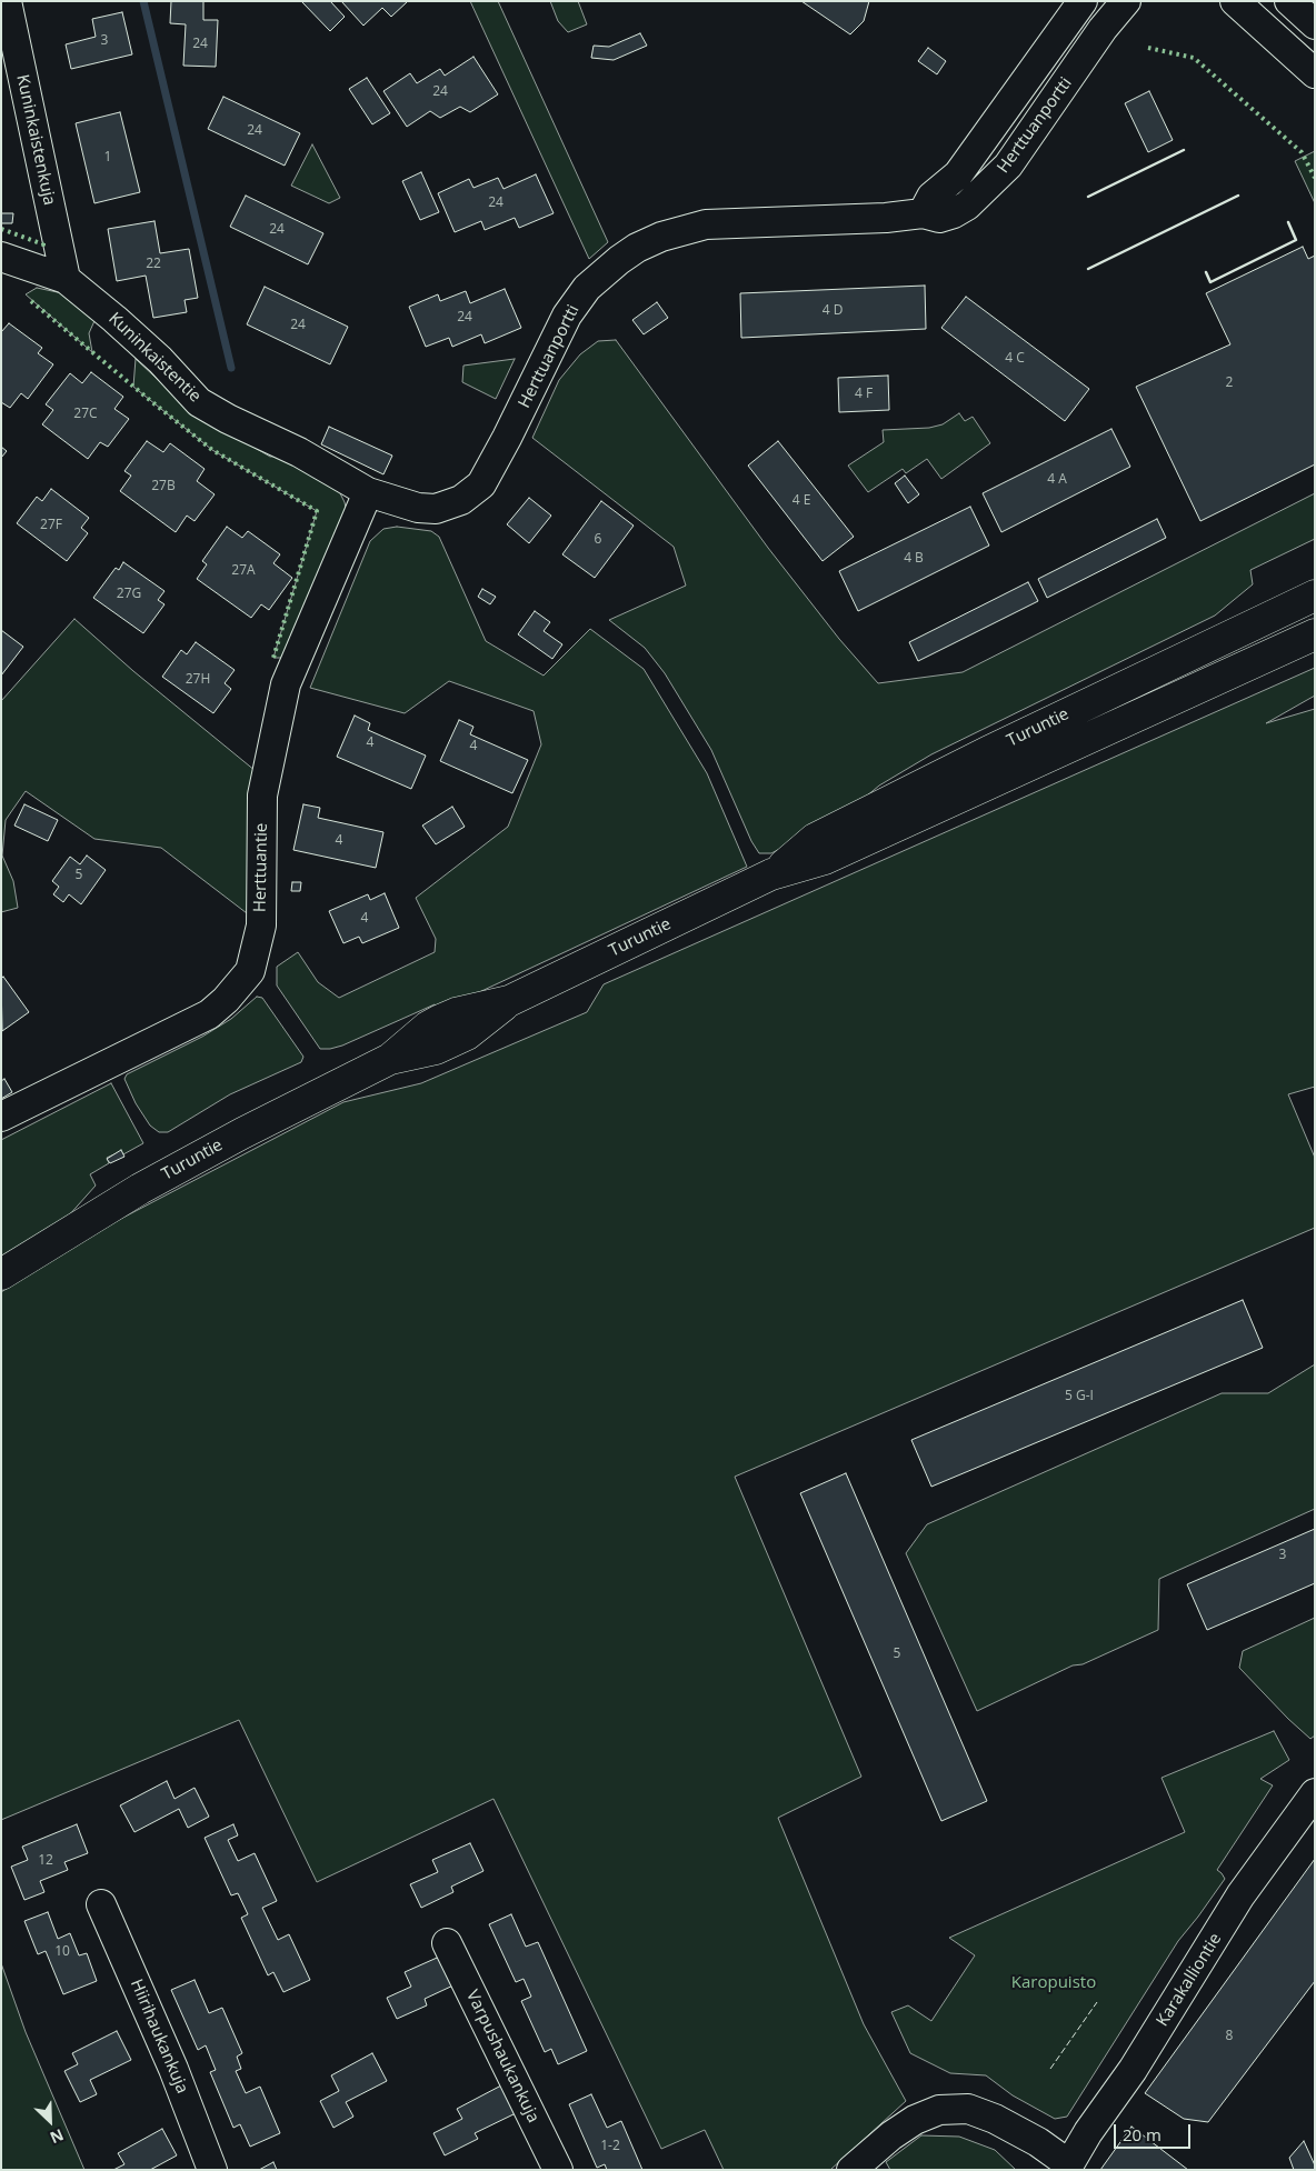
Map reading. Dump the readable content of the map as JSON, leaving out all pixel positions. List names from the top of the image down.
{
  "streets": {
    "main road": ["Turuntie"],
    "street": [
      "Herttuanportti",
      "Kuninkaistenkuja",
      "Kuninkaistentie",
      "Herttuantie",
      "Karakalliontie",
      "Hiirihaukankuja",
      "Varpushaukankuja"
    ]
  },
  "crossings": [
    ["Herttuanportti", "Kuninkaistentie"],
    ["Herttuanportti", "Herttuantie"],
    ["Kuninkaistenkuja", "Kuninkaistentie"],
    ["Kuninkaistentie", "Herttuantie"]
  ],
  "parks": ["Karopuisto"],
  "house_numbers": [
    "3",
    "24",
    "24",
    "24",
    "1",
    "24",
    "24",
    "22",
    "4 D",
    "24",
    "24",
    "4 C",
    "2",
    "4 F",
    "27C",
    "4 A",
    "27B",
    "4 E",
    "27F",
    "6",
    "4 B",
    "27A",
    "27G",
    "27H",
    "4",
    "4",
    "4",
    "5",
    "4",
    "5 G-I",
    "3",
    "5",
    "12",
    "10",
    "8",
    "1-2"
  ],
  "scale_bar": "20 m",
  "north": "bottom right"
}
